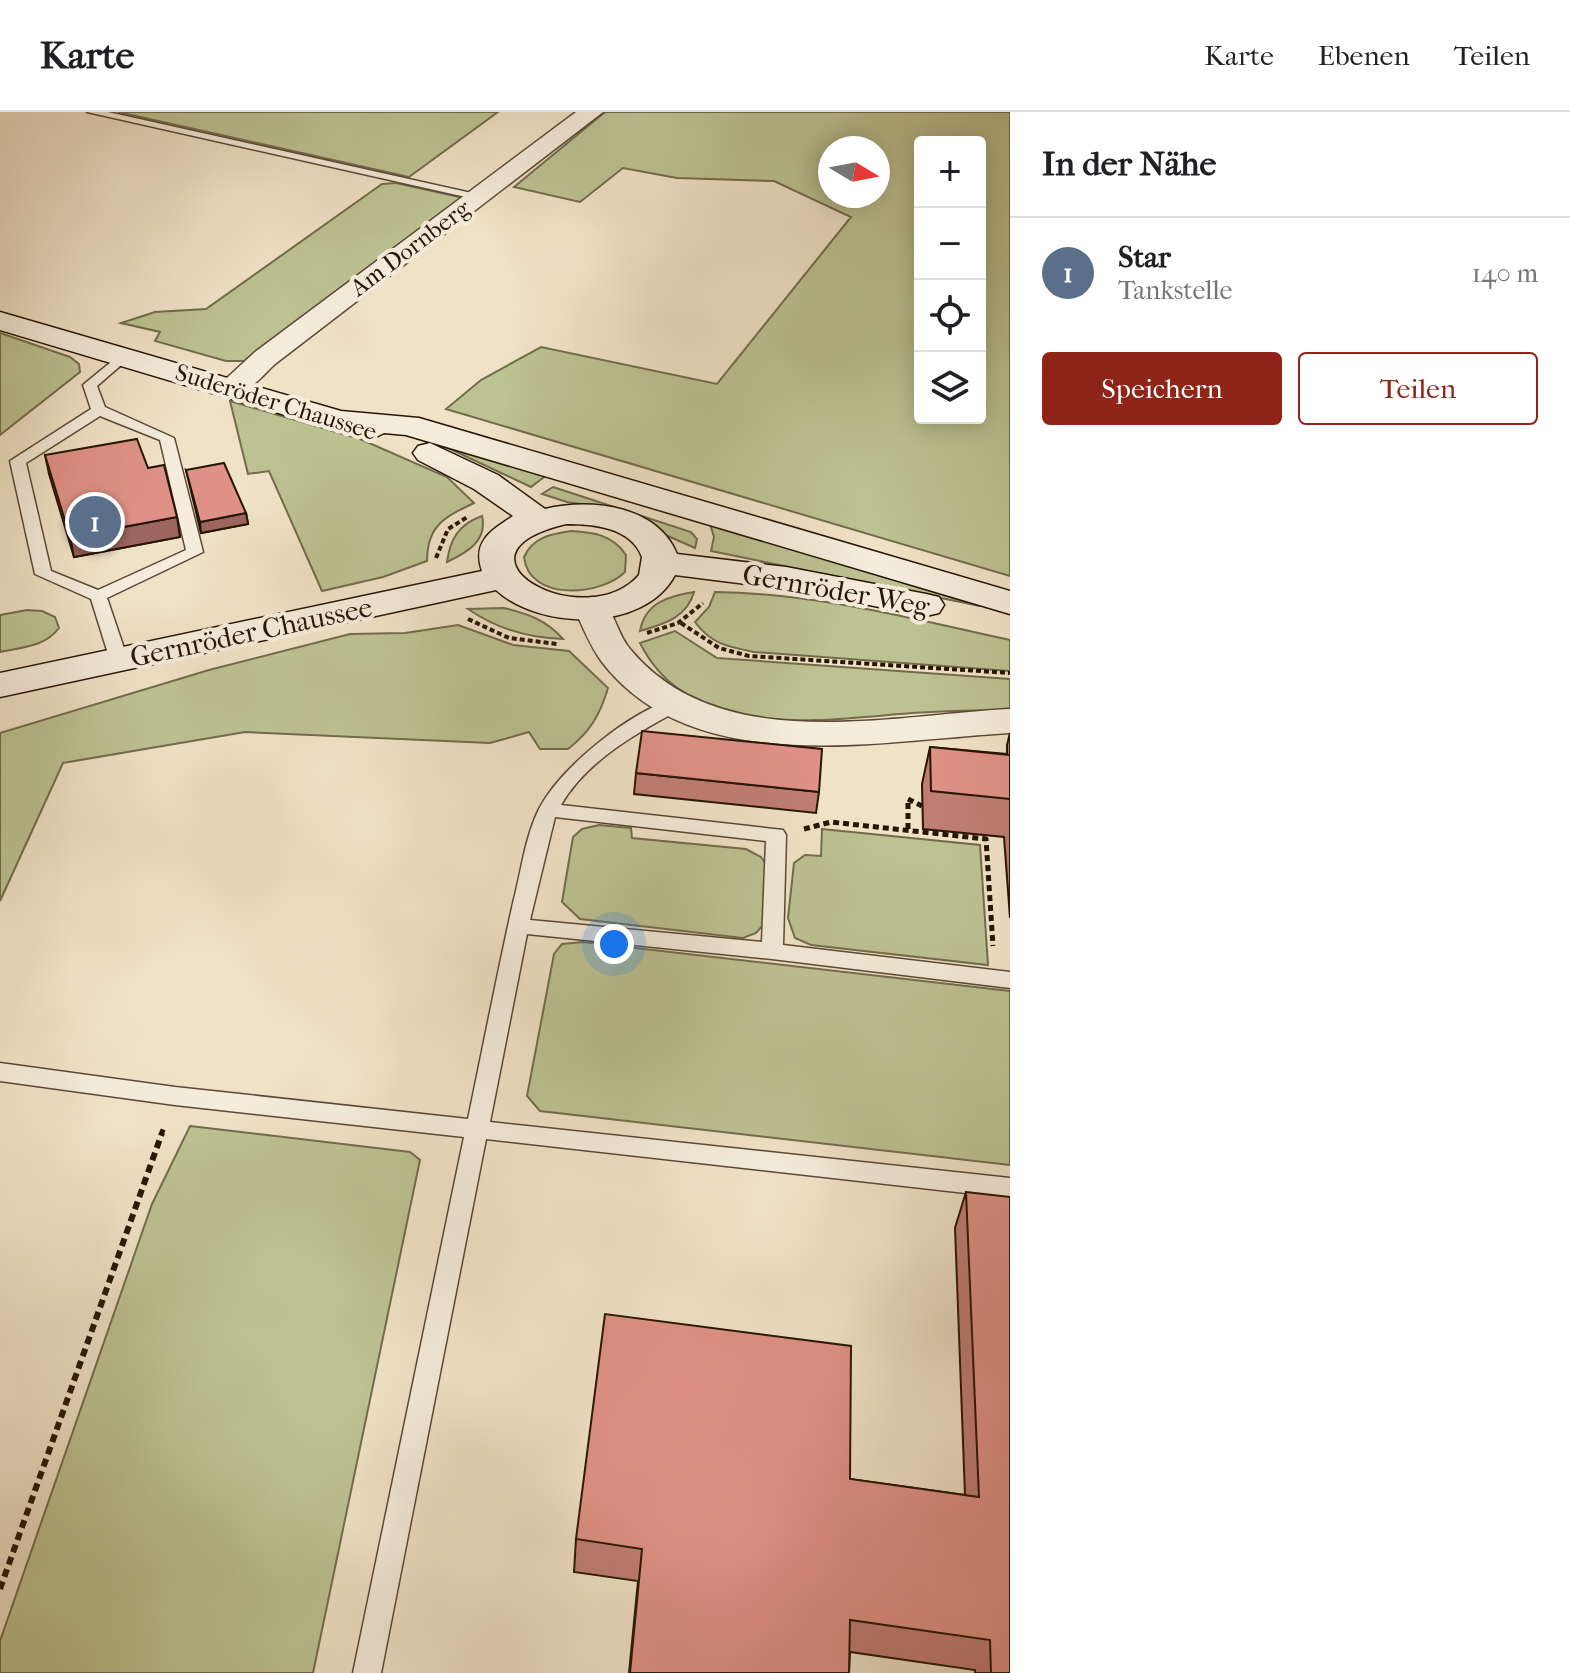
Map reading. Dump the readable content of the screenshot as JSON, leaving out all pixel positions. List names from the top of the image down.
{
  "streets": {
    "street": [
      "Am Dornberg",
      "Suderöder Chaussee",
      "Gernröder Weg",
      "Gernröder Chaussee"
    ]
  },
  "crossings": [
    ["Am Dornberg", "Suderöder Chaussee"],
    ["Suderöder Chaussee", "Gernröder Weg"],
    ["Suderöder Chaussee", "Gernröder Chaussee"],
    ["Gernröder Weg", "Gernröder Chaussee"]
  ],
  "north": "right",
  "page": {
    "header": "Karte",
    "nav": ["Karte", "Ebenen", "Teilen"],
    "heading": "In der Nähe",
    "map_buttons": ["+", "−"],
    "list": [
      {
        "mark": "1",
        "name": "Star",
        "note": "Tankstelle",
        "value": "140 m"
      }
    ],
    "buttons": ["Speichern", "Teilen"],
    "pins": "1"
  }
}
